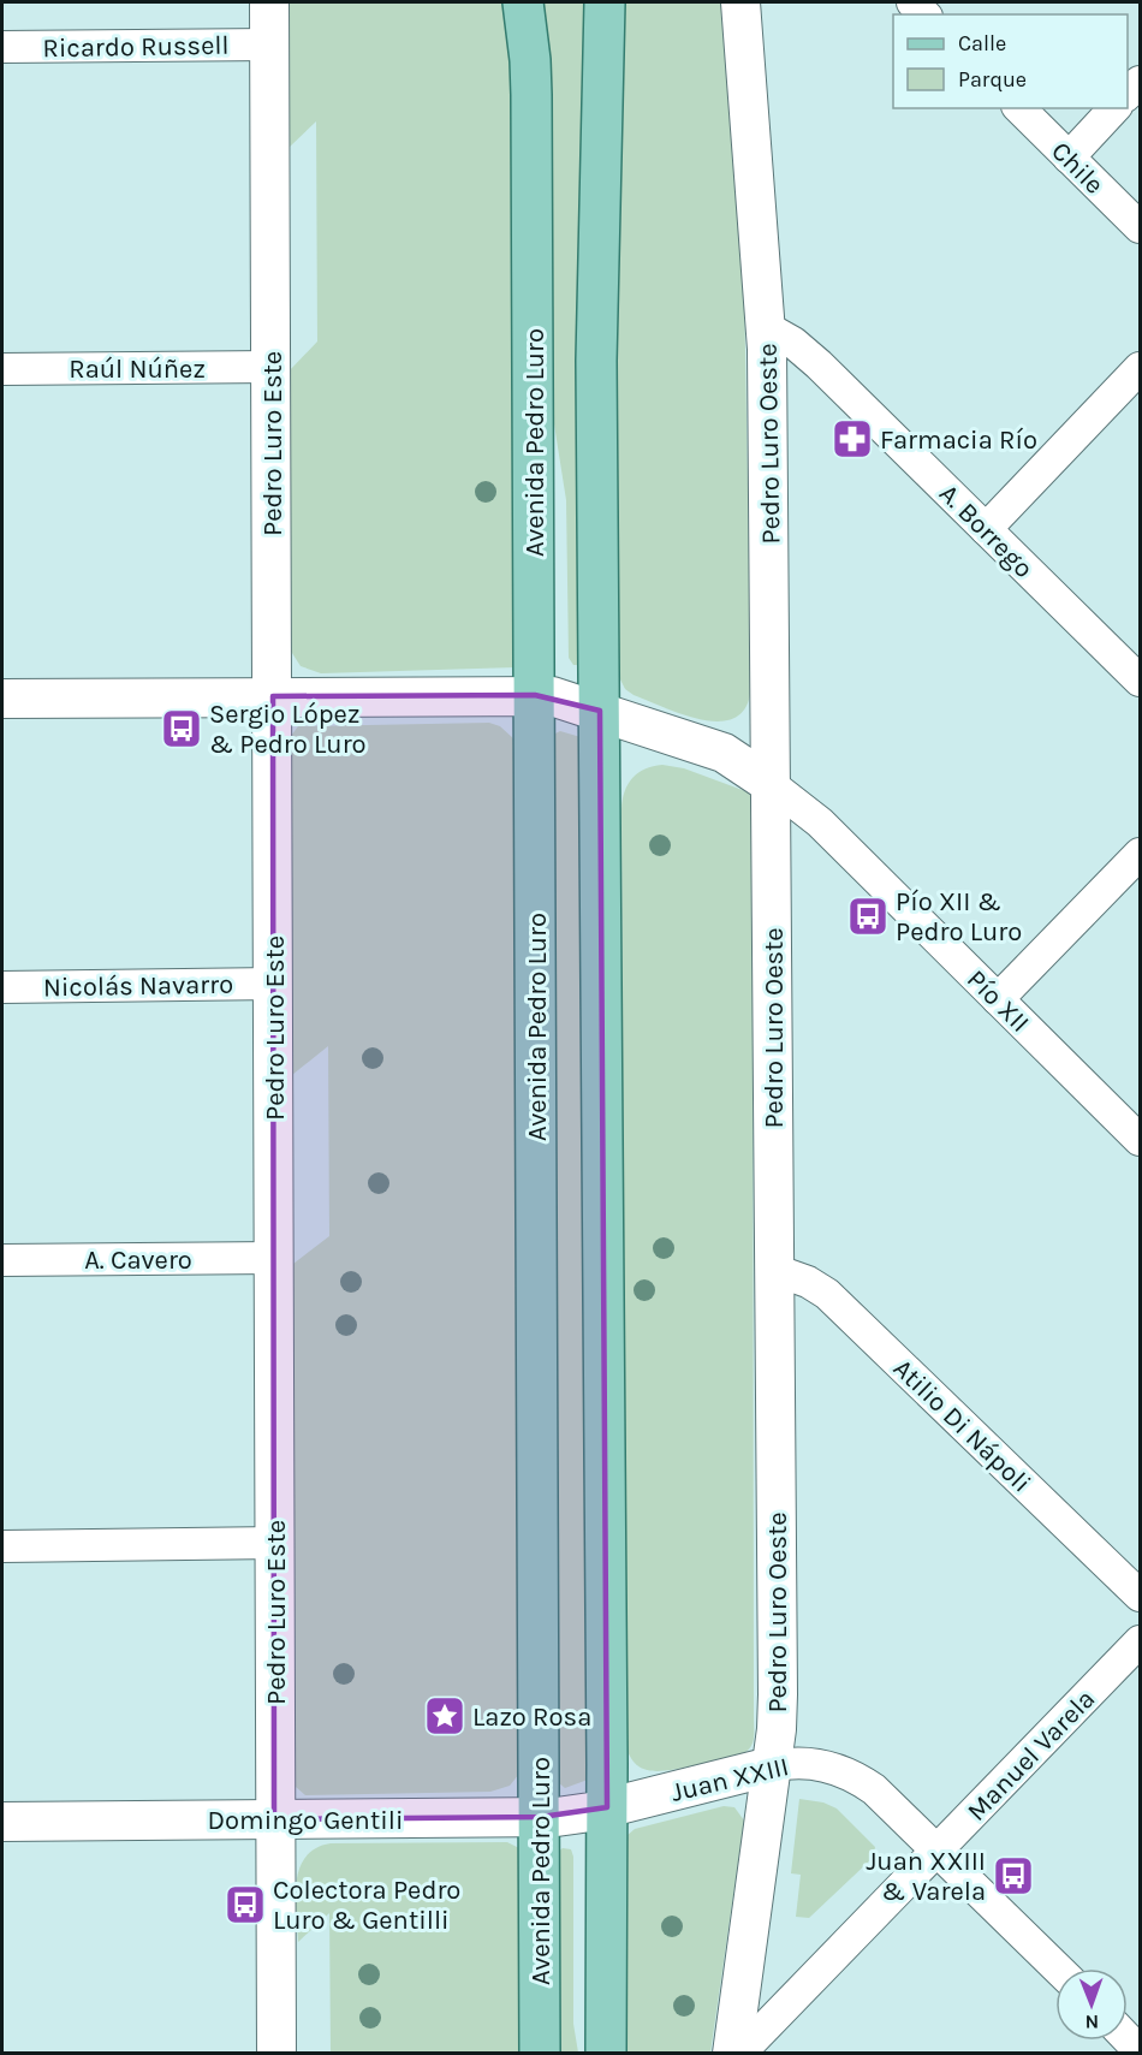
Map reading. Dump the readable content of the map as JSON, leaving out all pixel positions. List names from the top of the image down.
{
  "streets": {
    "main road": ["Avenida Pedro Luro"],
    "street": [
      "Ricardo Russell",
      "Chile",
      "Raúl Núñez",
      "Pedro Luro Este",
      "Pedro Luro Oeste",
      "A. Borrego",
      "Nicolás Navarro",
      "Pío XII",
      "A. Cavero",
      "Atilio Di Nápoli",
      "Manuel Varela",
      "Juan XXIII",
      "Domingo Gentili"
    ]
  },
  "crossings": [
    ["Ricardo Russell", "Pedro Luro Este"],
    ["Raúl Núñez", "Pedro Luro Este"],
    ["Avenida Pedro Luro", "Pío XII"],
    ["Avenida Pedro Luro", "Domingo Gentili"],
    ["Pedro Luro Este", "Nicolás Navarro"],
    ["Pedro Luro Este", "Pío XII"],
    ["Pedro Luro Este", "A. Cavero"],
    ["Pedro Luro Este", "Domingo Gentili"],
    ["Pedro Luro Oeste", "A. Borrego"],
    ["Pedro Luro Oeste", "Pío XII"],
    ["Pedro Luro Oeste", "Atilio Di Nápoli"],
    ["Pedro Luro Oeste", "Juan XXIII"],
    ["Manuel Varela", "Juan XXIII"],
    ["Juan XXIII", "Domingo Gentili"]
  ],
  "places": {
    "pharmacy": ["Farmacia Río"],
    "bus stop": [
      "Sergio López & Pedro Luro",
      "Pío XII & Pedro Luro",
      "Juan XXIII & Varela",
      "Colectora Pedro Luro & Gentilli"
    ],
    "place": ["Lazo Rosa"]
  },
  "legend": ["Calle", "Parque"],
  "north": "bottom"
}
